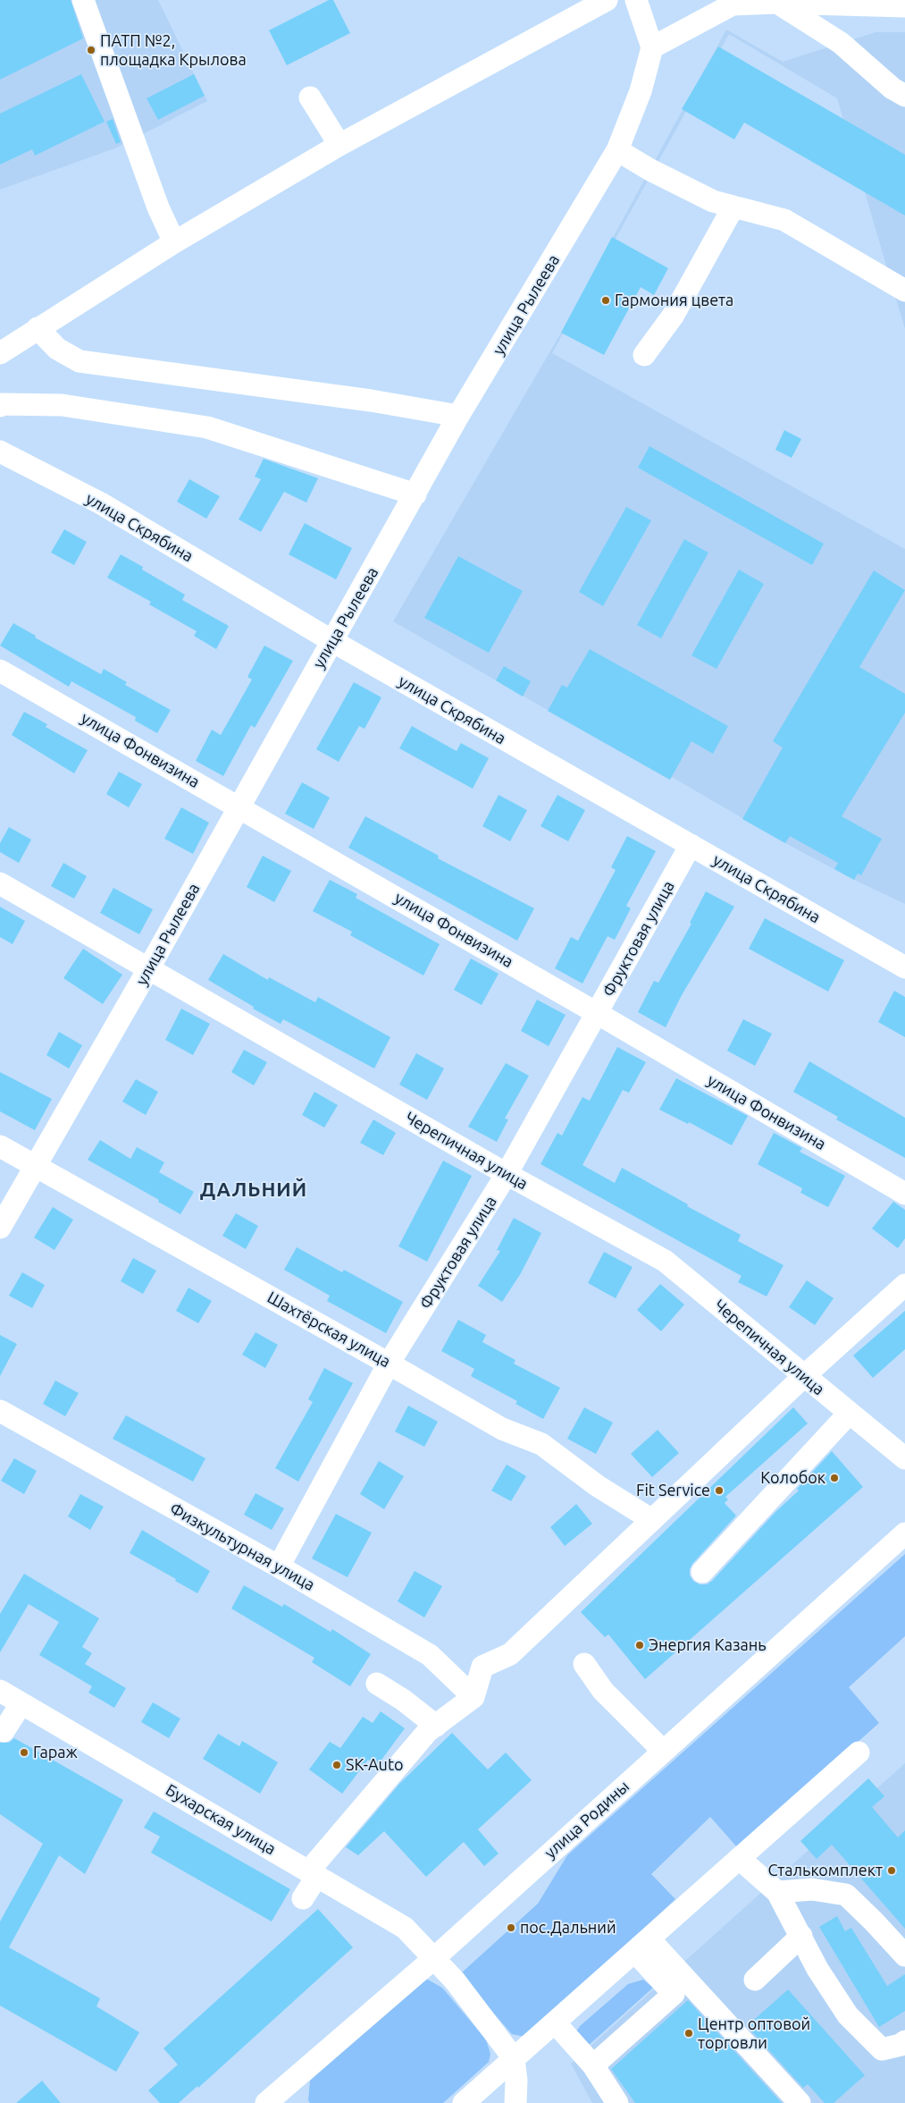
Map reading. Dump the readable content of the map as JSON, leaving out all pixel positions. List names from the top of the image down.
{
  "streets": {
    "street": [
      "улица Рылеева",
      "улица Скрябина",
      "улица Фонвизина",
      "Фруктовая улица",
      "Черепичная улица",
      "Шахтёрская улица",
      "Физкультурная улица",
      "Бухарская улица",
      "улица Родины"
    ]
  },
  "crossings": [
    ["улица Рылеева", "улица Скрябина"],
    ["улица Рылеева", "улица Фонвизина"],
    ["улица Рылеева", "Черепичная улица"],
    ["улица Рылеева", "Шахтёрская улица"],
    ["улица Скрябина", "Фруктовая улица"],
    ["улица Фонвизина", "Фруктовая улица"],
    ["Фруктовая улица", "Черепичная улица"],
    ["Фруктовая улица", "Шахтёрская улица"],
    ["Фруктовая улица", "Физкультурная улица"],
    ["Бухарская улица", "улица Родины"]
  ],
  "districts": ["ДАЛЬНИЙ"],
  "places": [
    "ПАТП №2, площадка Крылова",
    "Гармония цвета",
    "Колобок",
    "Fit Service",
    "Энергия Казань",
    "Гараж",
    "SK-Auto",
    "Сталькомплект",
    "пос.Дальний",
    "Центр оптовой торговли"
  ]
}
